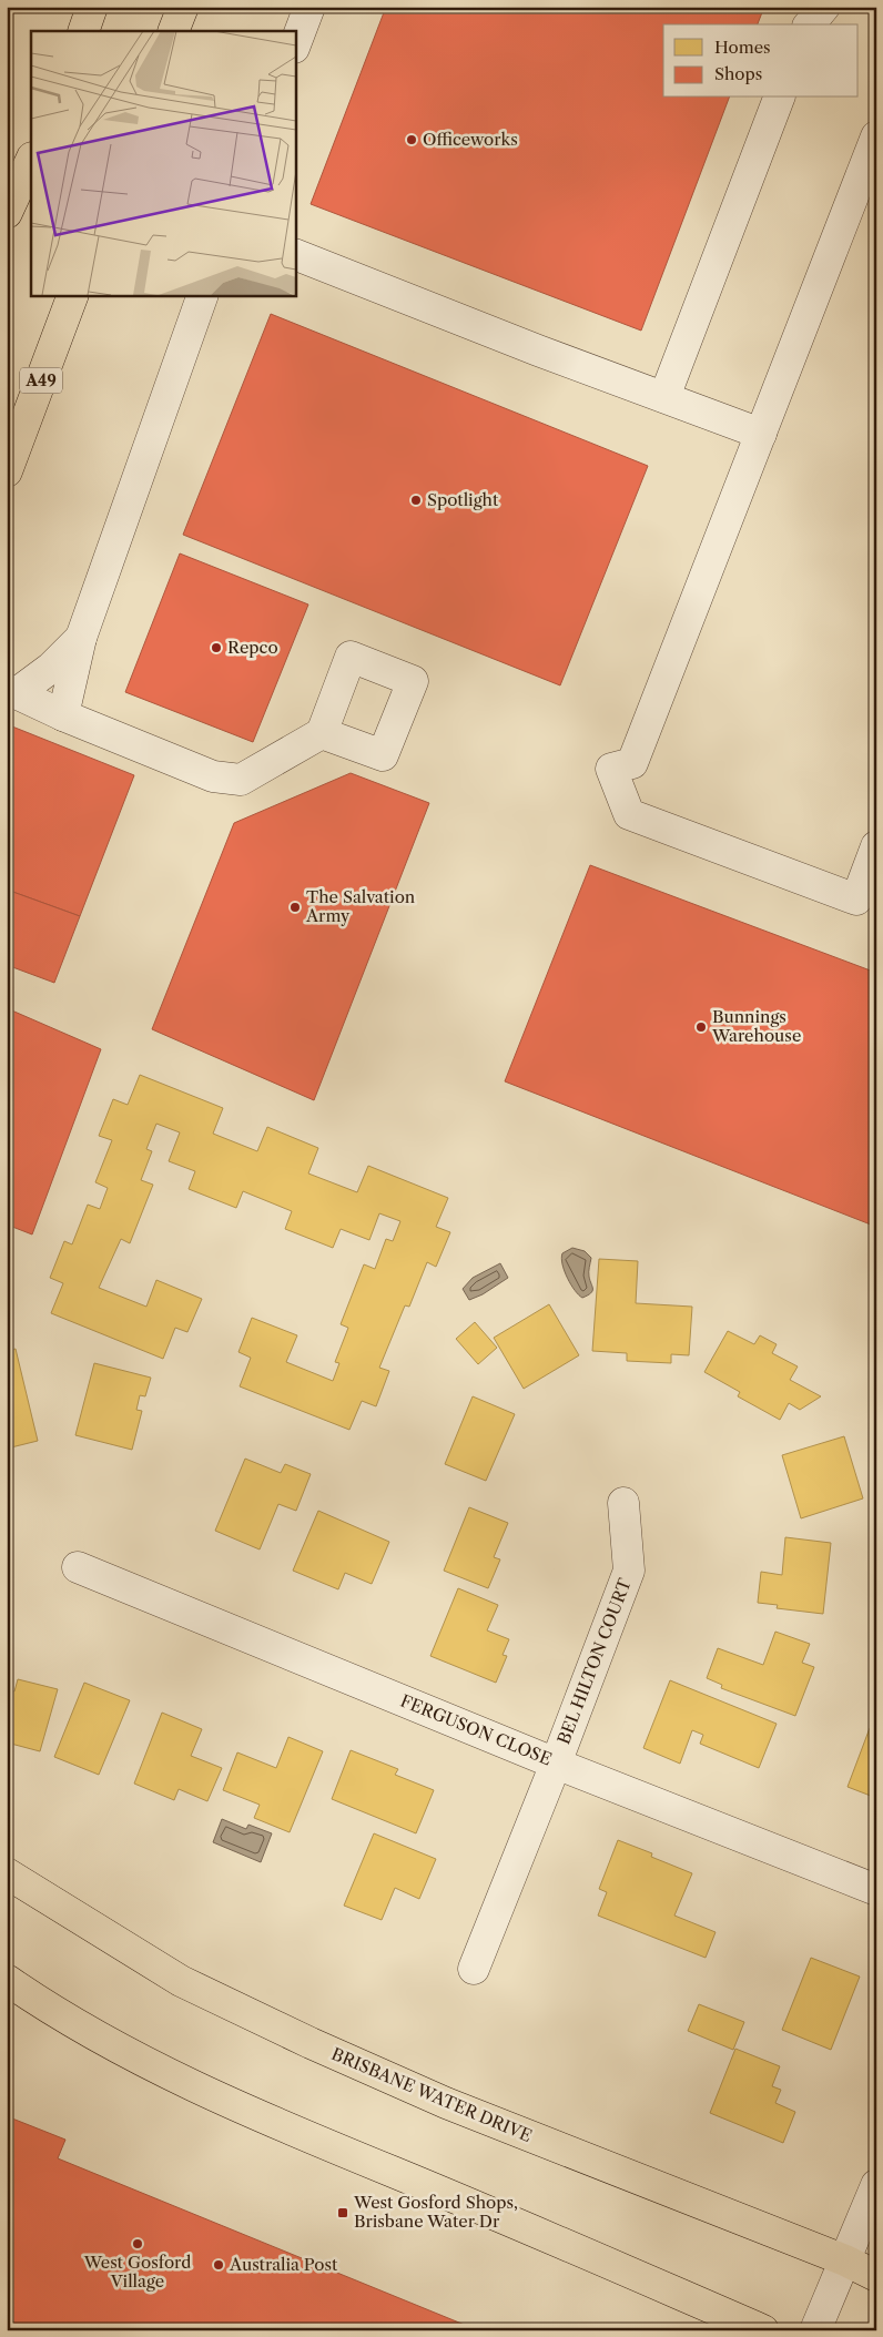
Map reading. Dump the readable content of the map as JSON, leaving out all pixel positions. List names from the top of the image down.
{
  "streets": {
    "main road": ["A49", "BRISBANE WATER DRIVE"],
    "street": ["BEL HILTON COURT", "FERGUSON CLOSE"]
  },
  "crossings": [
    ["BEL HILTON COURT", "FERGUSON CLOSE"]
  ],
  "places": {
    "other": [
      "Officeworks",
      "Spotlight",
      "Repco",
      "The Salvation Army",
      "Bunnings Warehouse",
      "West Gosford Village",
      "Australia Post"
    ],
    "transit": ["West Gosford Shops, Brisbane Water Dr"]
  },
  "legend": ["Homes", "Shops"]
}
